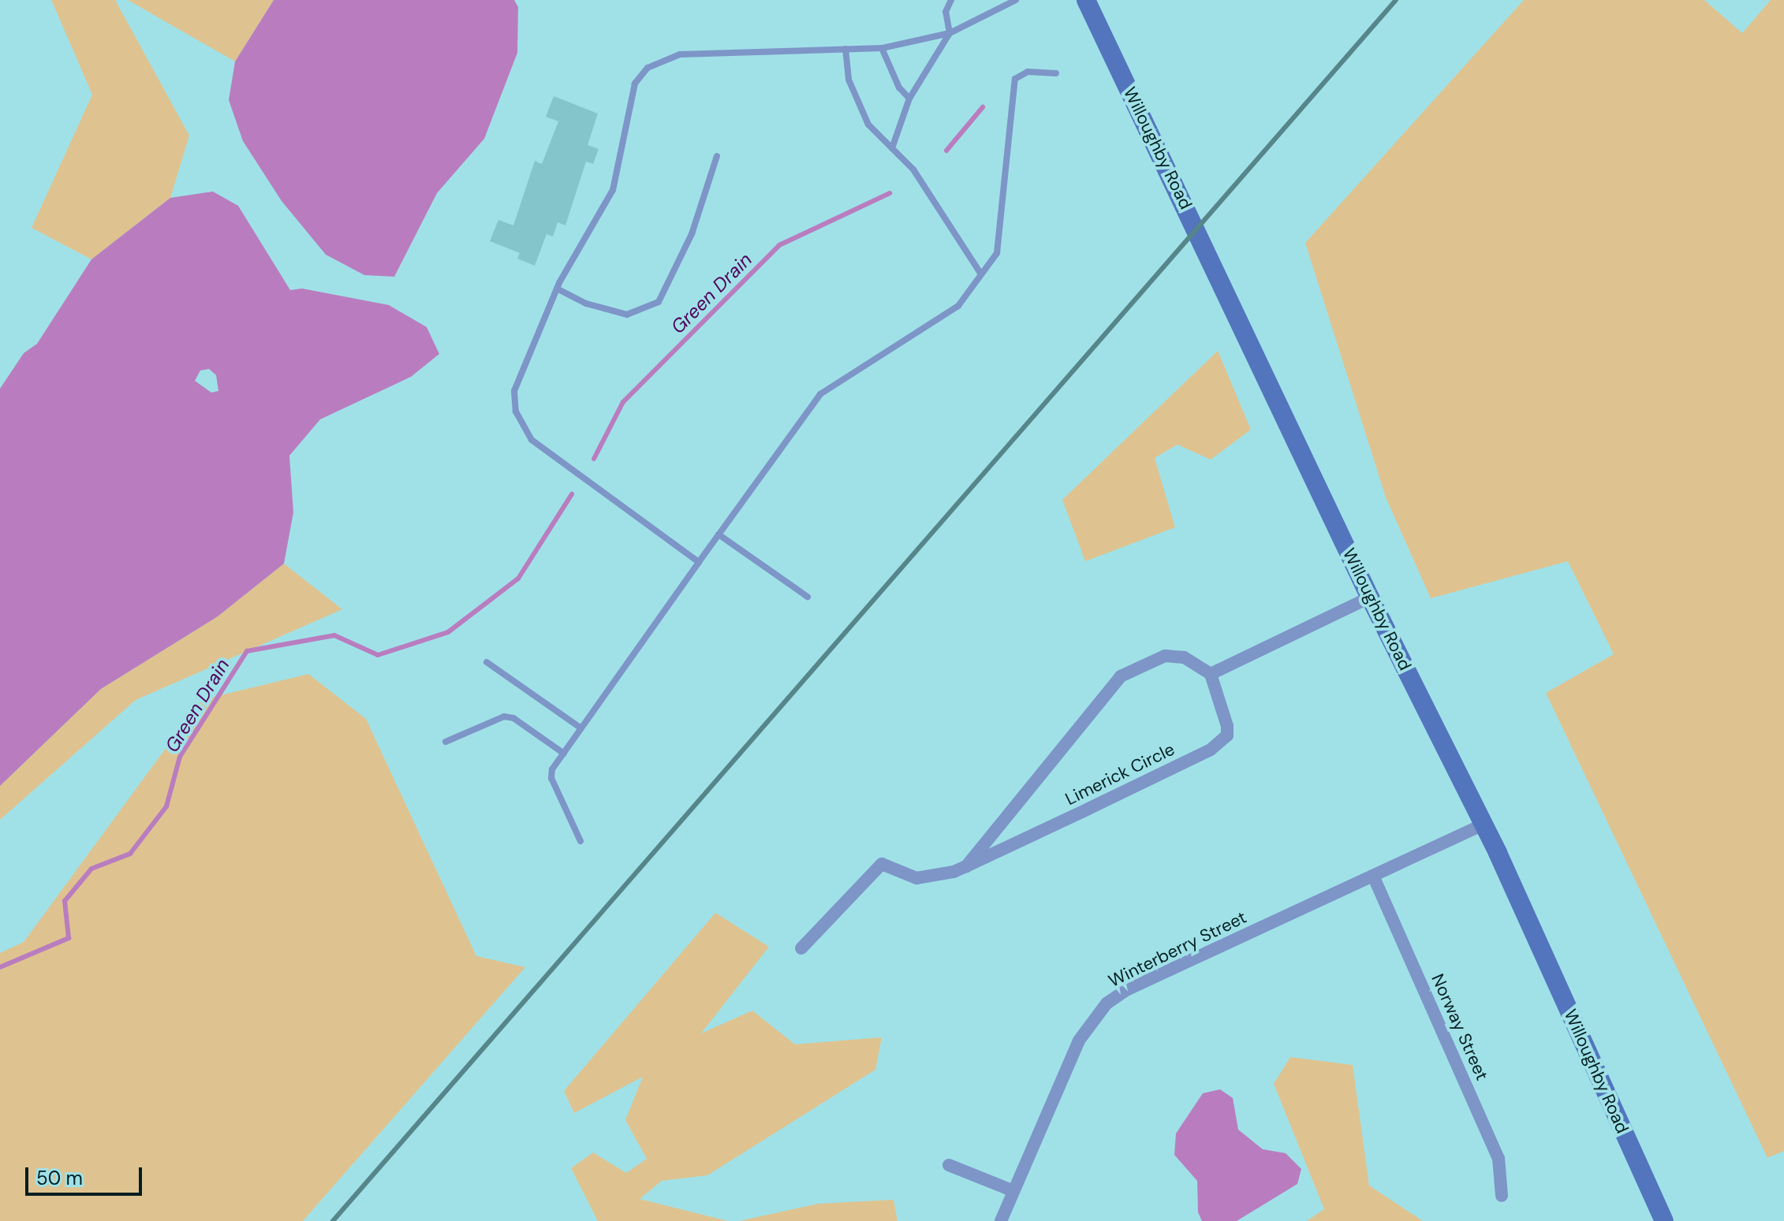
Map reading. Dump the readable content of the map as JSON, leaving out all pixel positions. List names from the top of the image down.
{
  "streets": {
    "street": [
      "Willoughby Road",
      "Limerick Circle",
      "Winterberry Street",
      "Norway Street"
    ]
  },
  "crossings": [
    ["Willoughby Road", "Winterberry Street"],
    ["Winterberry Street", "Norway Street"]
  ],
  "water": ["Green Drain"],
  "scale_bar": "50 m"
}
